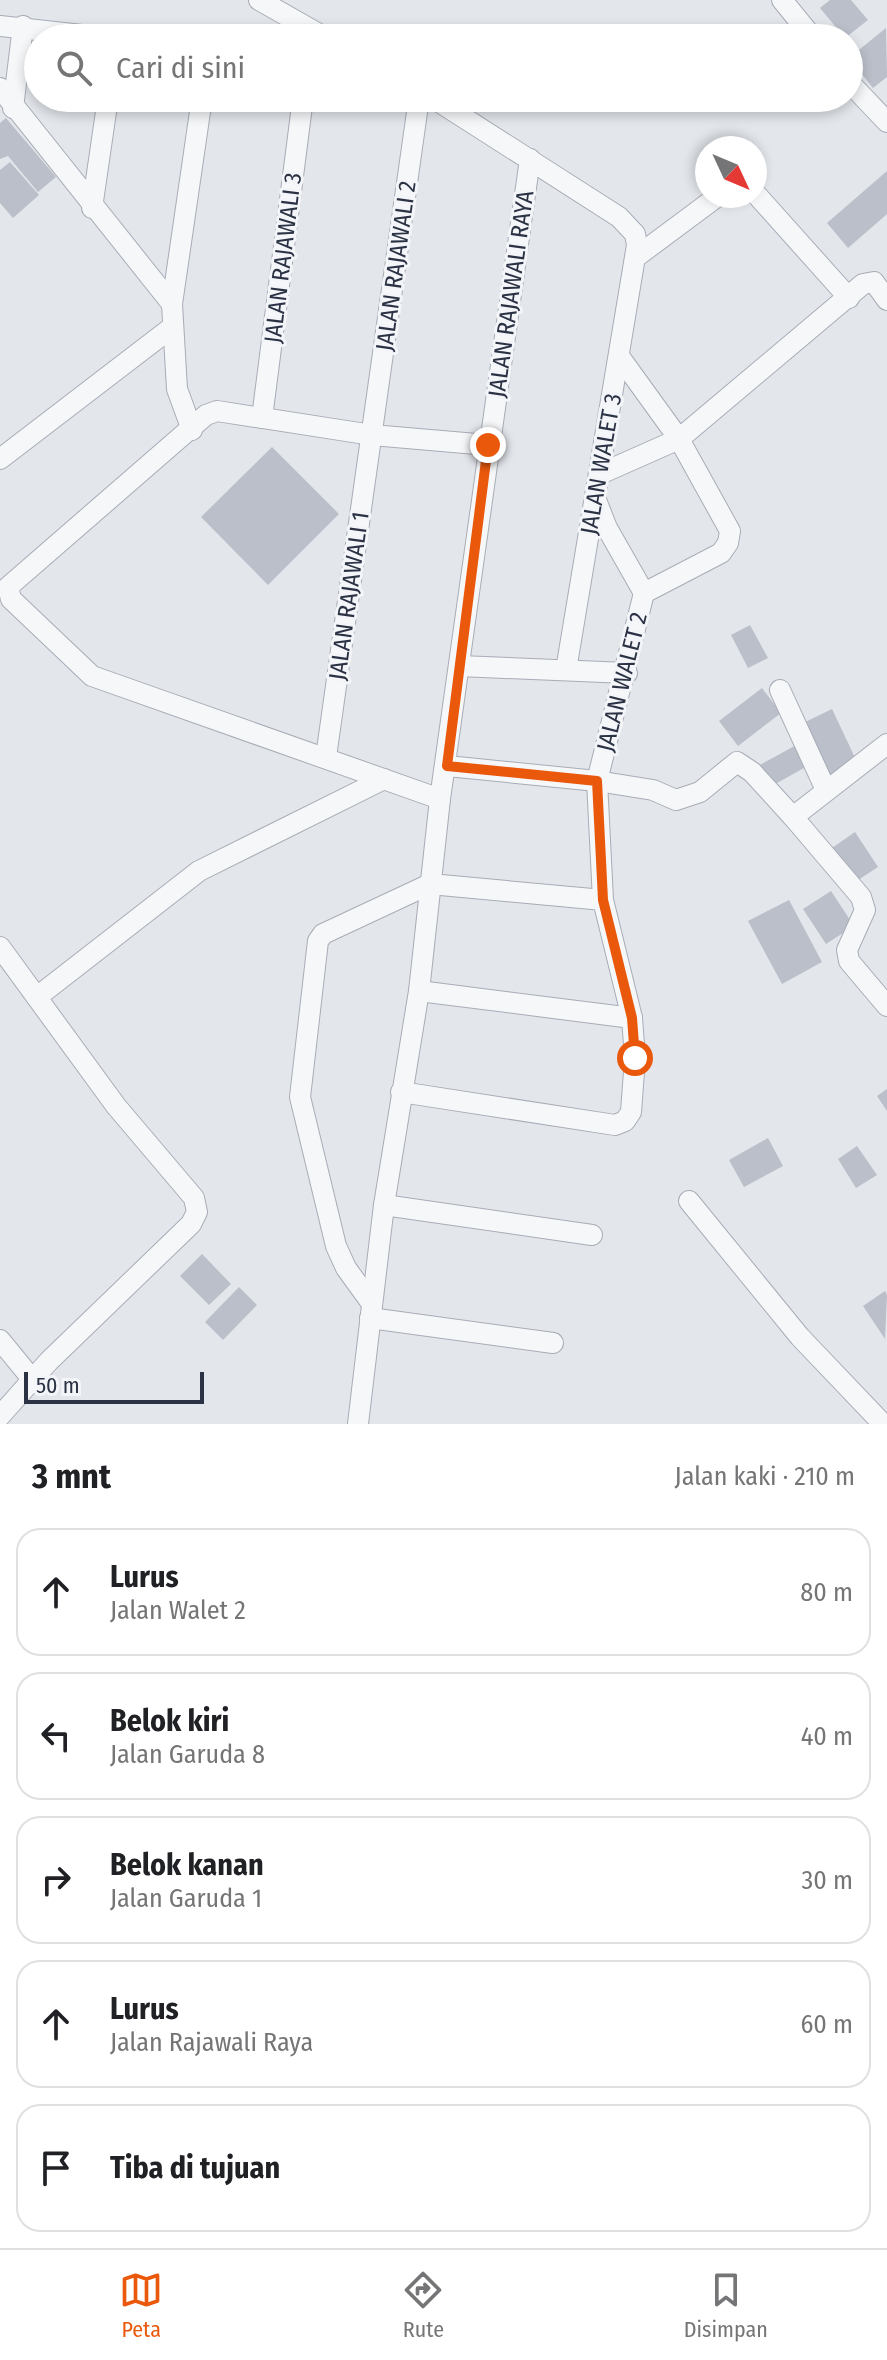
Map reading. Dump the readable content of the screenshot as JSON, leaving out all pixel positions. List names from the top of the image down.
{
  "streets": {
    "street": [
      "JALAN RAJAWALI 3",
      "JALAN RAJAWALI 2",
      "JALAN RAJAWALI RAYA",
      "JALAN WALET 3",
      "JALAN RAJAWALI 1",
      "JALAN WALET 2"
    ]
  },
  "crossings": [
    ["JALAN RAJAWALI 2", "JALAN RAJAWALI 1"],
    ["JALAN RAJAWALI RAYA", "JALAN WALET 2"],
    ["JALAN WALET 3", "JALAN WALET 2"]
  ],
  "scale_bar": "50 m",
  "north": "bottom right",
  "page": {
    "search": "Cari di sini",
    "scale": "50 m",
    "heading": ["3 mnt", "Jalan kaki · 210 m"],
    "list": [
      ["Lurus", "Jalan Walet 2", "80 m"],
      ["Belok kiri", "Jalan Garuda 8", "40 m"],
      ["Belok kanan", "Jalan Garuda 1", "30 m"],
      ["Lurus", "Jalan Rajawali Raya", "60 m"],
      "Tiba di tujuan"
    ],
    "nav": ["Peta", "Rute", "Disimpan"]
  }
}
